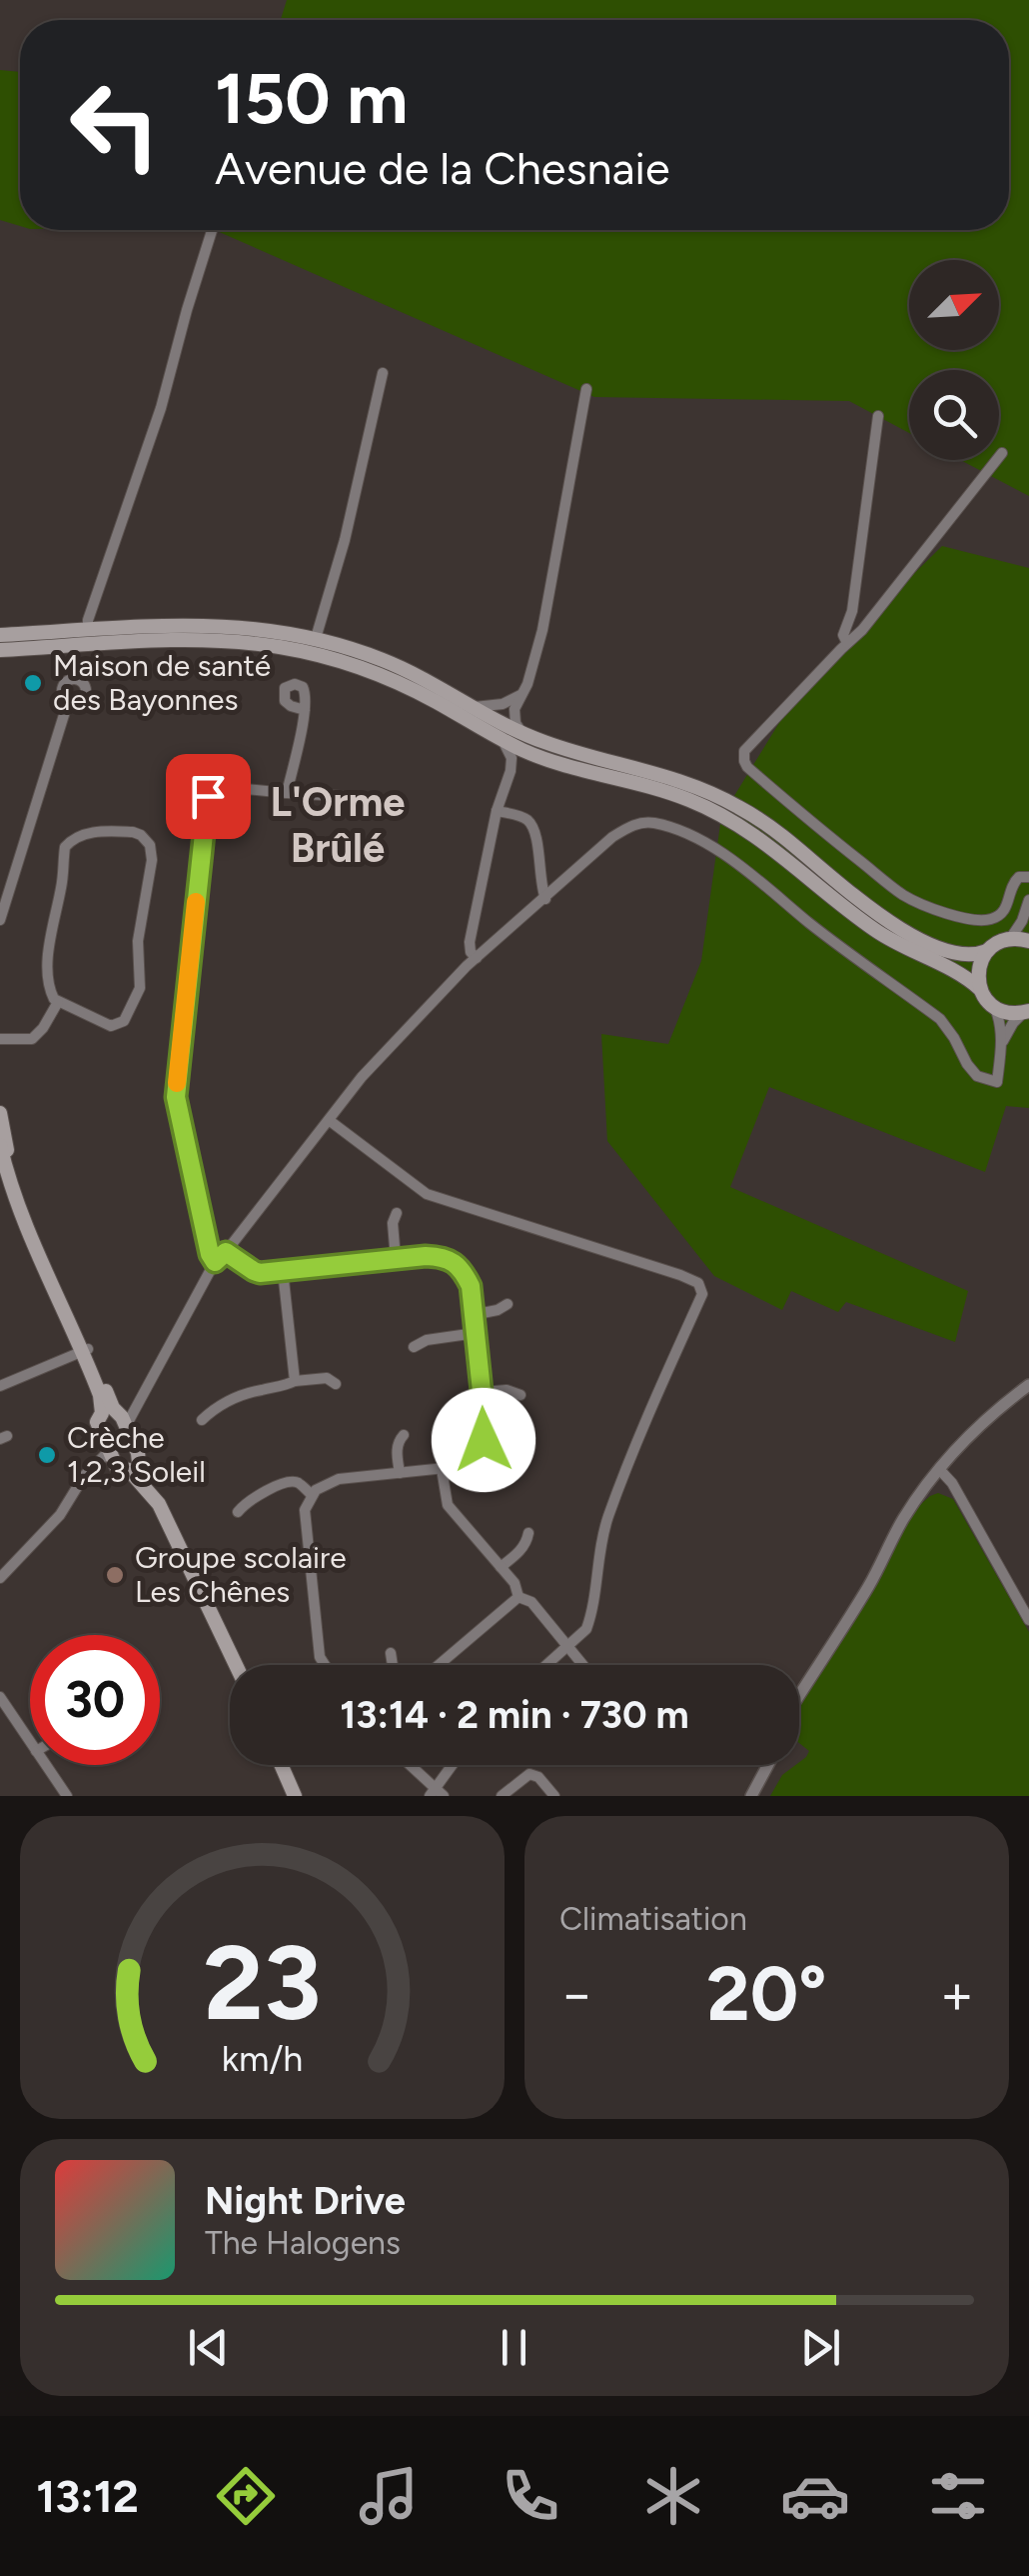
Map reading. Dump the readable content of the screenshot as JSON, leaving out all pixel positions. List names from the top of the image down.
{
  "districts": ["L'Orme Brûlé"],
  "places": ["Maison de santé des Bayonnes", "Crèche 1,2,3 Soleil", "Groupe scolaire Les Chênes"],
  "north": "top right",
  "page": {
    "turn": ["150 m", "Avenue de la Chesnaie"],
    "limit": "30",
    "trip": "13:14 · 2 min · 730 m",
    "tile": "Climatisation",
    "heat": ["−", "20°", "+"],
    "song": ["Night Drive", "The Halogens"],
    "tabs": "13:12",
    "gauge": ["23", "km/h"]
  }
}
